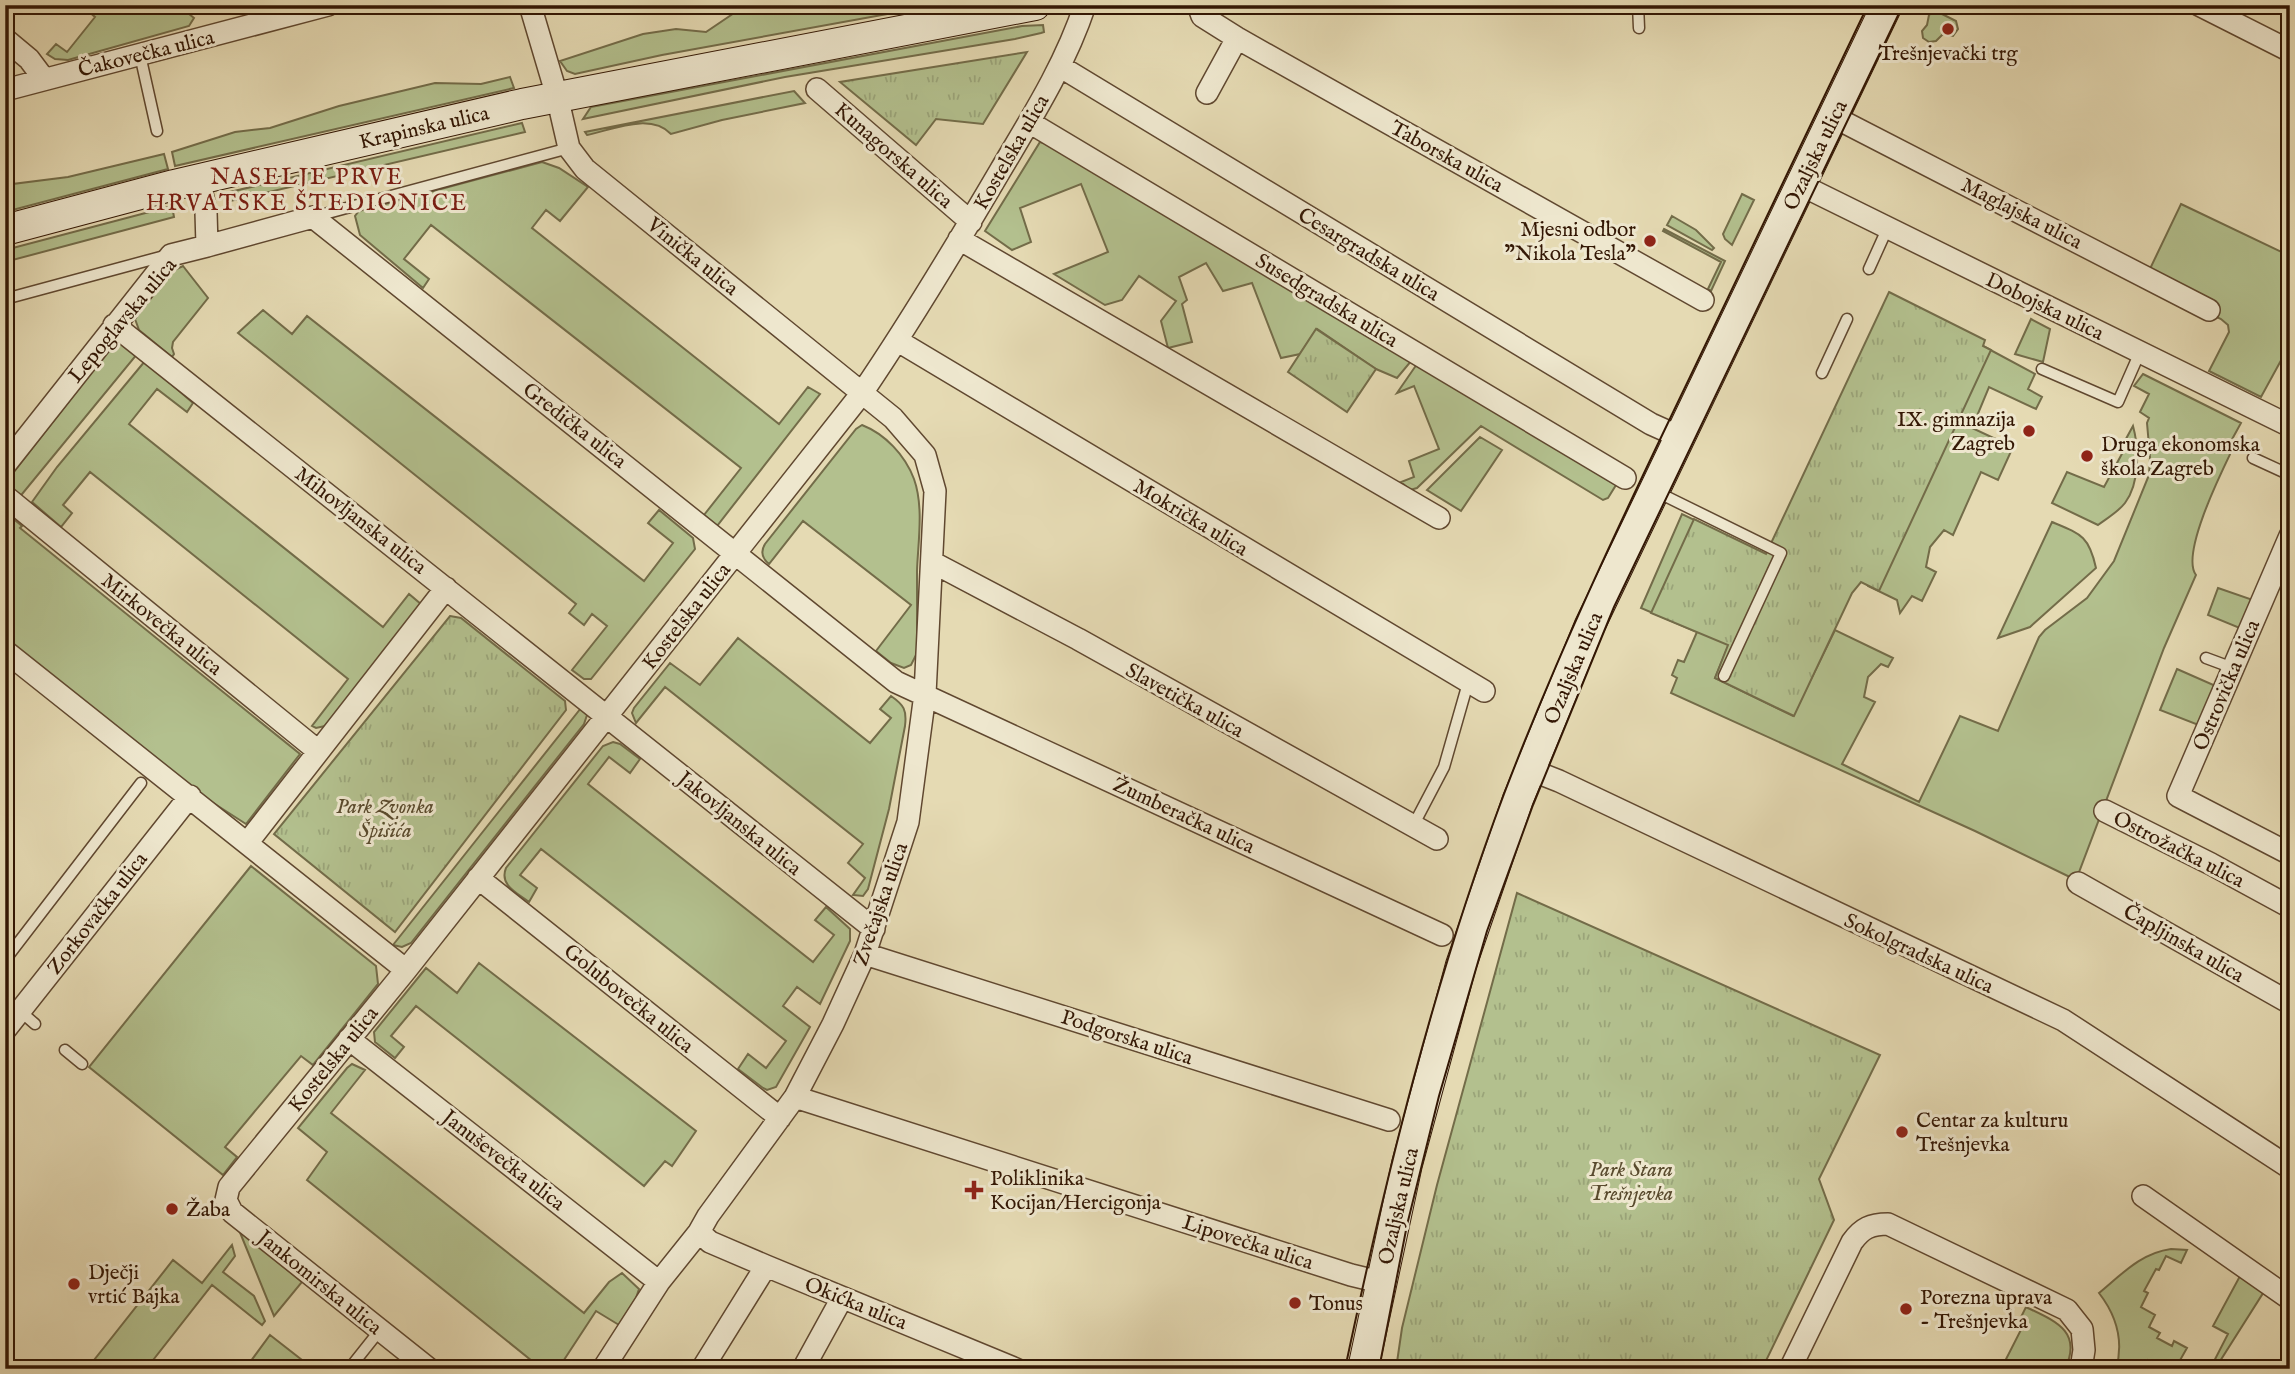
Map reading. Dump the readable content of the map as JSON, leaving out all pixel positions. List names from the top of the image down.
{
  "streets": {
    "main road": ["Krapinska ulica", "Ozaljska ulica"],
    "street": [
      "Čakovečka ulica",
      "Kostelska ulica",
      "Kunagorska ulica",
      "Taborska ulica",
      "Maglajska ulica",
      "Cesargradska ulica",
      "Vinička ulica",
      "Susedgradska ulica",
      "Dobojska ulica",
      "Lepoglavska ulica",
      "Gredička ulica",
      "Mokrička ulica",
      "Mihovljanska ulica",
      "Mirkovečka ulica",
      "Ostrovička ulica",
      "Slavetička ulica",
      "Žumberačka ulica",
      "Jakovljanska ulica",
      "Ostrožačka ulica",
      "Zvečajska ulica",
      "Zorkovačka ulica",
      "Čapljinska ulica",
      "Sokolgradska ulica",
      "Golubovečka ulica",
      "Podgorska ulica",
      "Januševečka ulica",
      "Lipovečka ulica",
      "Jankomirska ulica",
      "Okićka ulica"
    ]
  },
  "crossings": [
    ["Krapinska ulica", "Vinička ulica"],
    ["Kostelska ulica", "Kunagorska ulica"],
    ["Kostelska ulica", "Cesargradska ulica"],
    ["Kostelska ulica", "Vinička ulica"],
    ["Kostelska ulica", "Susedgradska ulica"],
    ["Kostelska ulica", "Gredička ulica"],
    ["Kostelska ulica", "Mokrička ulica"],
    ["Kostelska ulica", "Mihovljanska ulica"],
    ["Kostelska ulica", "Jakovljanska ulica"],
    ["Kostelska ulica", "Zvečajska ulica"],
    ["Kostelska ulica", "Golubovečka ulica"],
    ["Kostelska ulica", "Januševečka ulica"],
    ["Kostelska ulica", "Jankomirska ulica"],
    ["Ozaljska ulica", "Maglajska ulica"],
    ["Ozaljska ulica", "Cesargradska ulica"],
    ["Ozaljska ulica", "Dobojska ulica"],
    ["Ozaljska ulica", "Sokolgradska ulica"],
    ["Ozaljska ulica", "Lipovečka ulica"],
    ["Vinička ulica", "Zvečajska ulica"],
    ["Lepoglavska ulica", "Mihovljanska ulica"],
    ["Gredička ulica", "Žumberačka ulica"],
    ["Gredička ulica", "Zvečajska ulica"],
    ["Mihovljanska ulica", "Jakovljanska ulica"],
    ["Slavetička ulica", "Zvečajska ulica"],
    ["Žumberačka ulica", "Zvečajska ulica"],
    ["Jakovljanska ulica", "Zvečajska ulica"],
    ["Zvečajska ulica", "Golubovečka ulica"],
    ["Zvečajska ulica", "Podgorska ulica"],
    ["Zvečajska ulica", "Januševečka ulica"],
    ["Zvečajska ulica", "Lipovečka ulica"],
    ["Zvečajska ulica", "Okićka ulica"]
  ],
  "districts": ["NASELJE PRVE HRVATSKE ŠTEDIONICE"],
  "parks": ["Park Zvonka Špišića", "Park Stara Trešnjevka"],
  "places": {
    "other": [
      "Trešnjevački trg",
      "Mjesni odbor \"Nikola Tesla\"",
      "IX. gimnazija Zagreb",
      "Druga ekonomska škola Zagreb",
      "Centar za kulturu Trešnjevka",
      "Žaba",
      "Dječji vrtić Bajka",
      "Tonus",
      "Porezna uprava - Trešnjevka"
    ],
    "health": ["Poliklinika Kocijan/Hercigonja"]
  }
}
